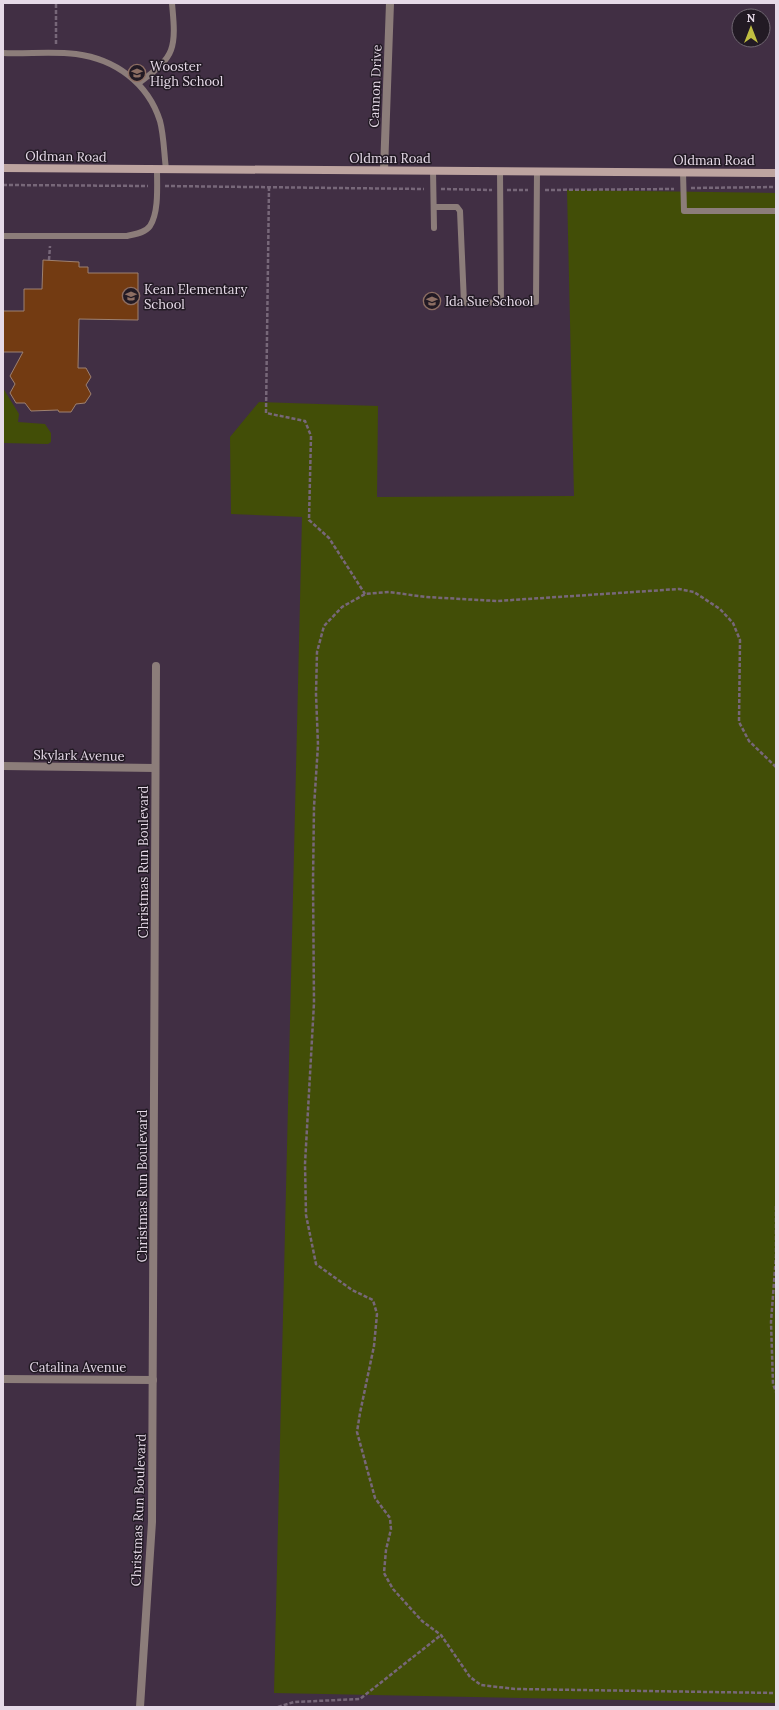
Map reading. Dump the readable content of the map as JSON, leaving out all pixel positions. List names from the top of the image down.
{
  "streets": {
    "street": [
      "Cannon Drive",
      "Oldman Road",
      "Skylark Avenue",
      "Christmas Run Boulevard",
      "Catalina Avenue"
    ]
  },
  "crossings": [
    ["Cannon Drive", "Oldman Road"],
    ["Skylark Avenue", "Christmas Run Boulevard"],
    ["Christmas Run Boulevard", "Catalina Avenue"]
  ],
  "places": {
    "school or university": ["Wooster High School", "Kean Elementary School", "Ida Sue School"]
  },
  "north": "top"
}
